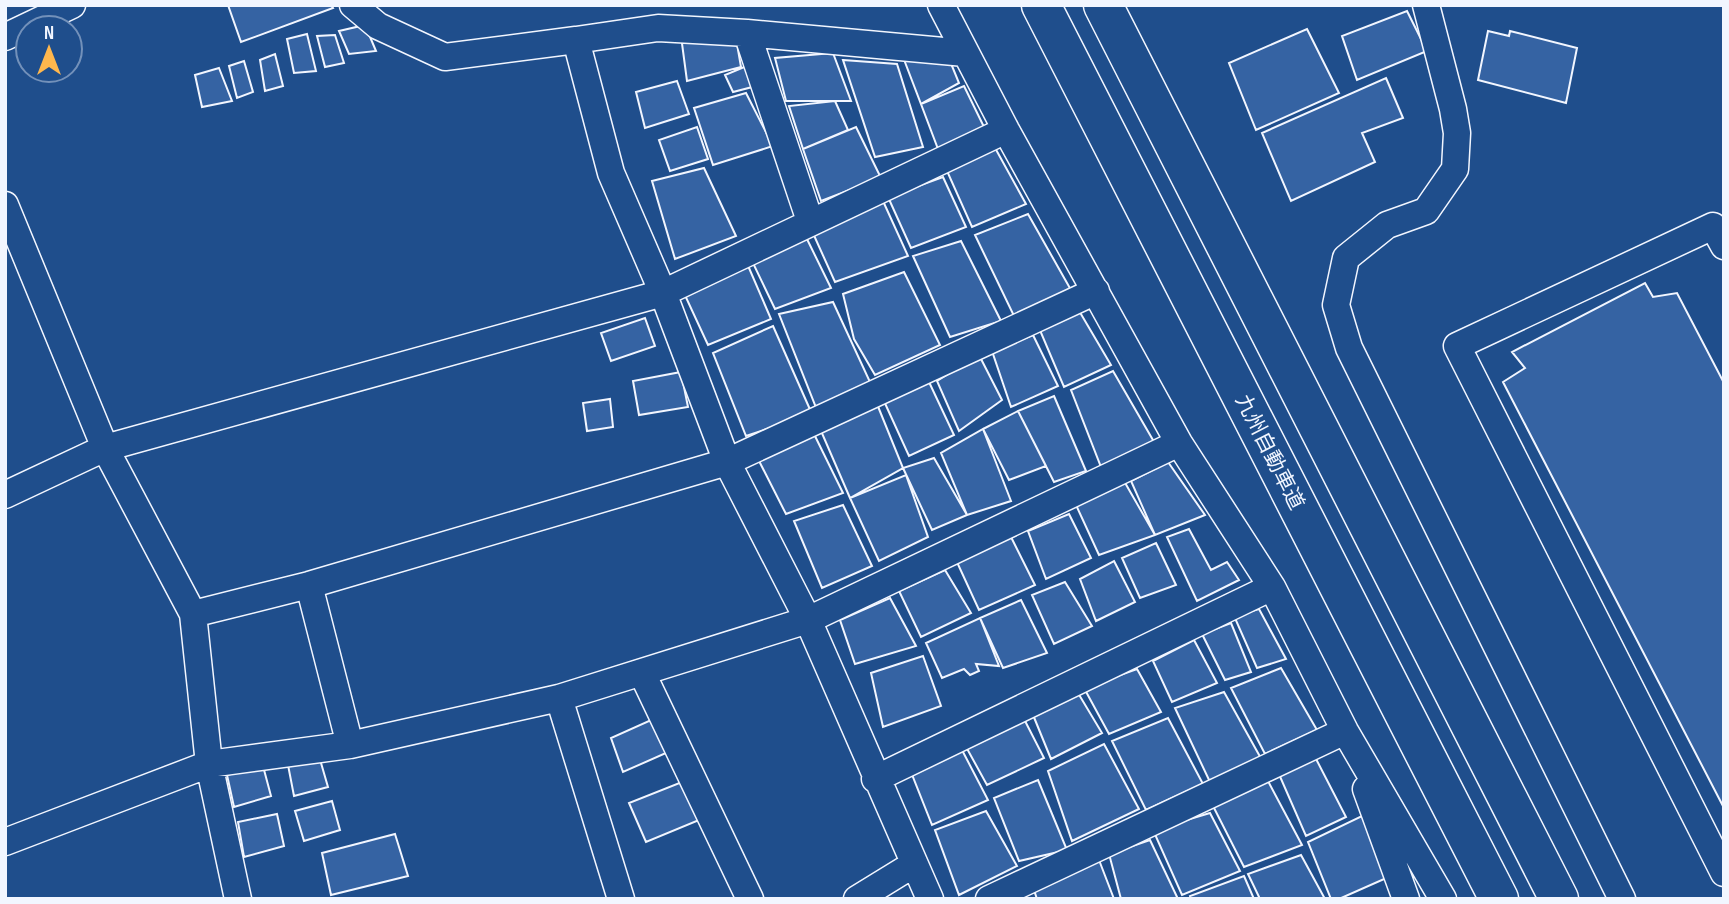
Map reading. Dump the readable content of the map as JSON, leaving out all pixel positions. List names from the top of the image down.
{
  "streets": {
    "highway": ["九州自動車道"]
  },
  "north": "top"
}
